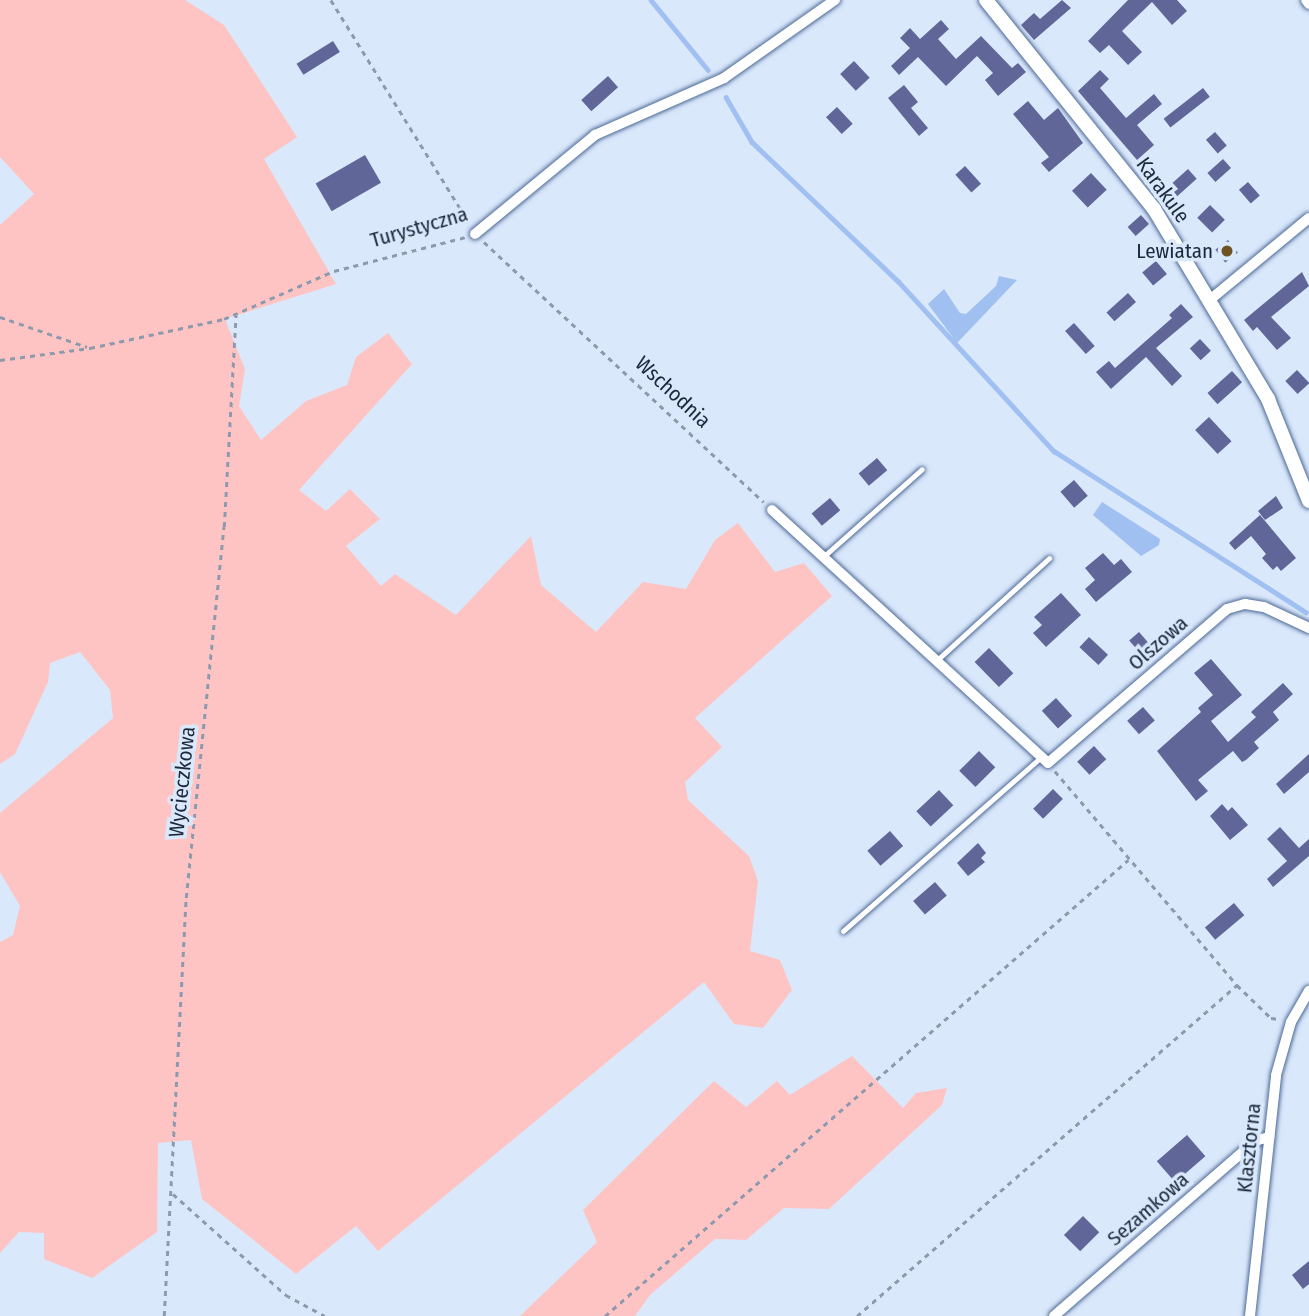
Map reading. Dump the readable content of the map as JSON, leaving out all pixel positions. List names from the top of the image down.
{
  "streets": {
    "street": [
      "Karakule",
      "Turystyczna",
      "Olszowa",
      "Klasztorna",
      "Sezamkowa"
    ],
    "path": ["Wschodnia", "Wycieczkowa"]
  },
  "crossings": [
    ["Turystyczna", "Wschodnia"],
    ["Turystyczna", "Wycieczkowa"],
    ["Klasztorna", "Sezamkowa"]
  ],
  "places": ["Lewiatan"]
}
